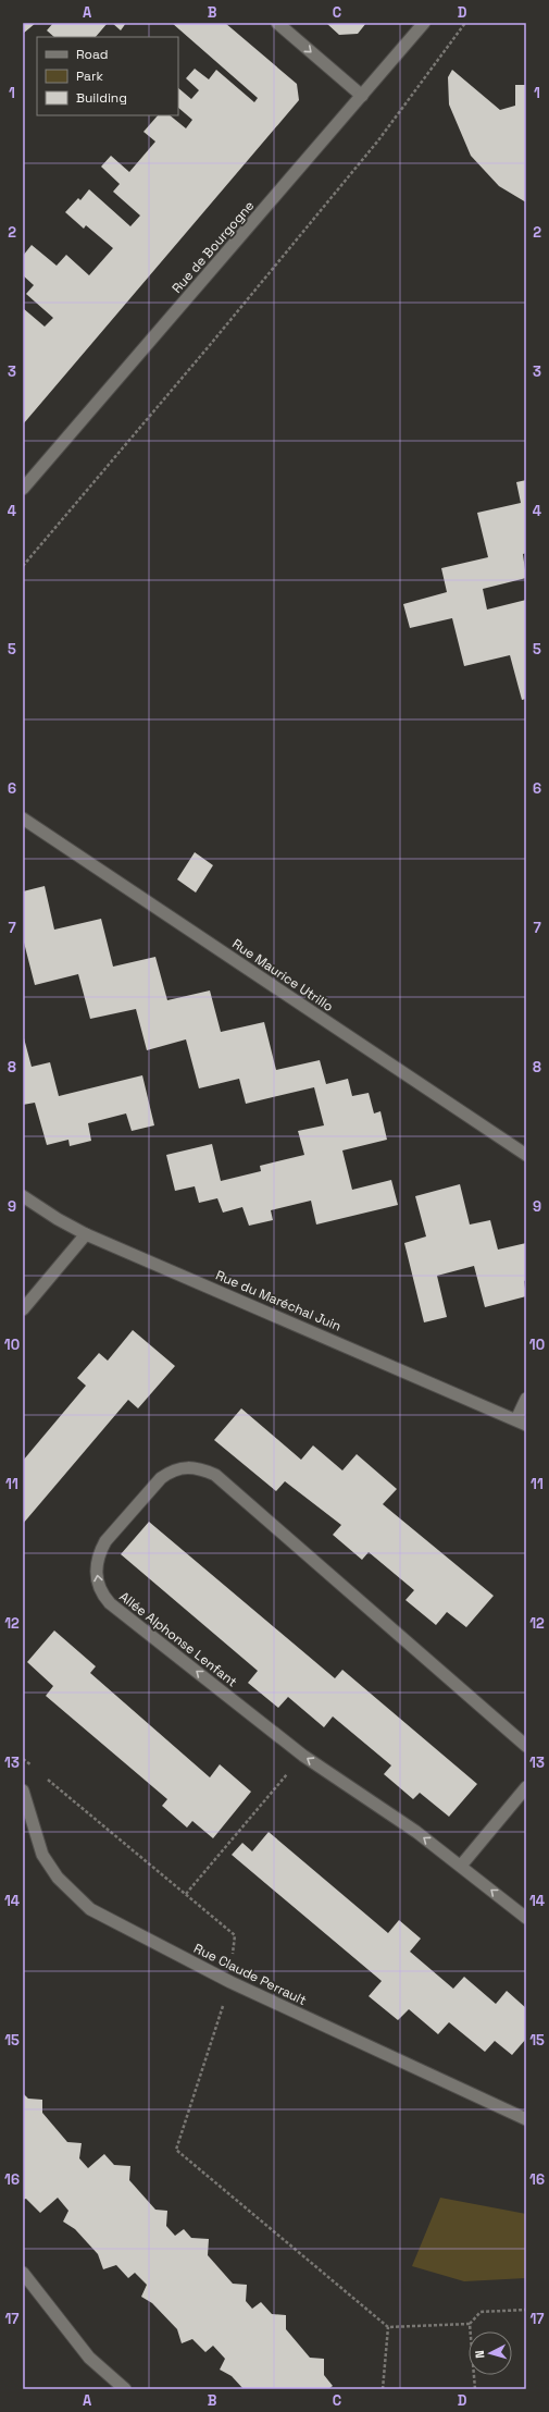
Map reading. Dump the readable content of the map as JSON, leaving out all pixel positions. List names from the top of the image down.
{
  "streets": {
    "street": [
      "Rue de Bourgogne",
      "Rue Maurice Utrillo",
      "Rue du Maréchal Juin",
      "Allée Alphonse Lenfant",
      "Rue Claude Perrault"
    ]
  },
  "legend": ["Road", "Park", "Building"],
  "north": "left",
  "grid": {
    "columns": [
      "A",
      "B",
      "C",
      "D"
    ],
    "rows": [
      "1",
      "2",
      "3",
      "4",
      "5",
      "6",
      "7",
      "8",
      "9",
      "10",
      "11",
      "12",
      "13",
      "14",
      "15",
      "16",
      "17"
    ]
  }
}
